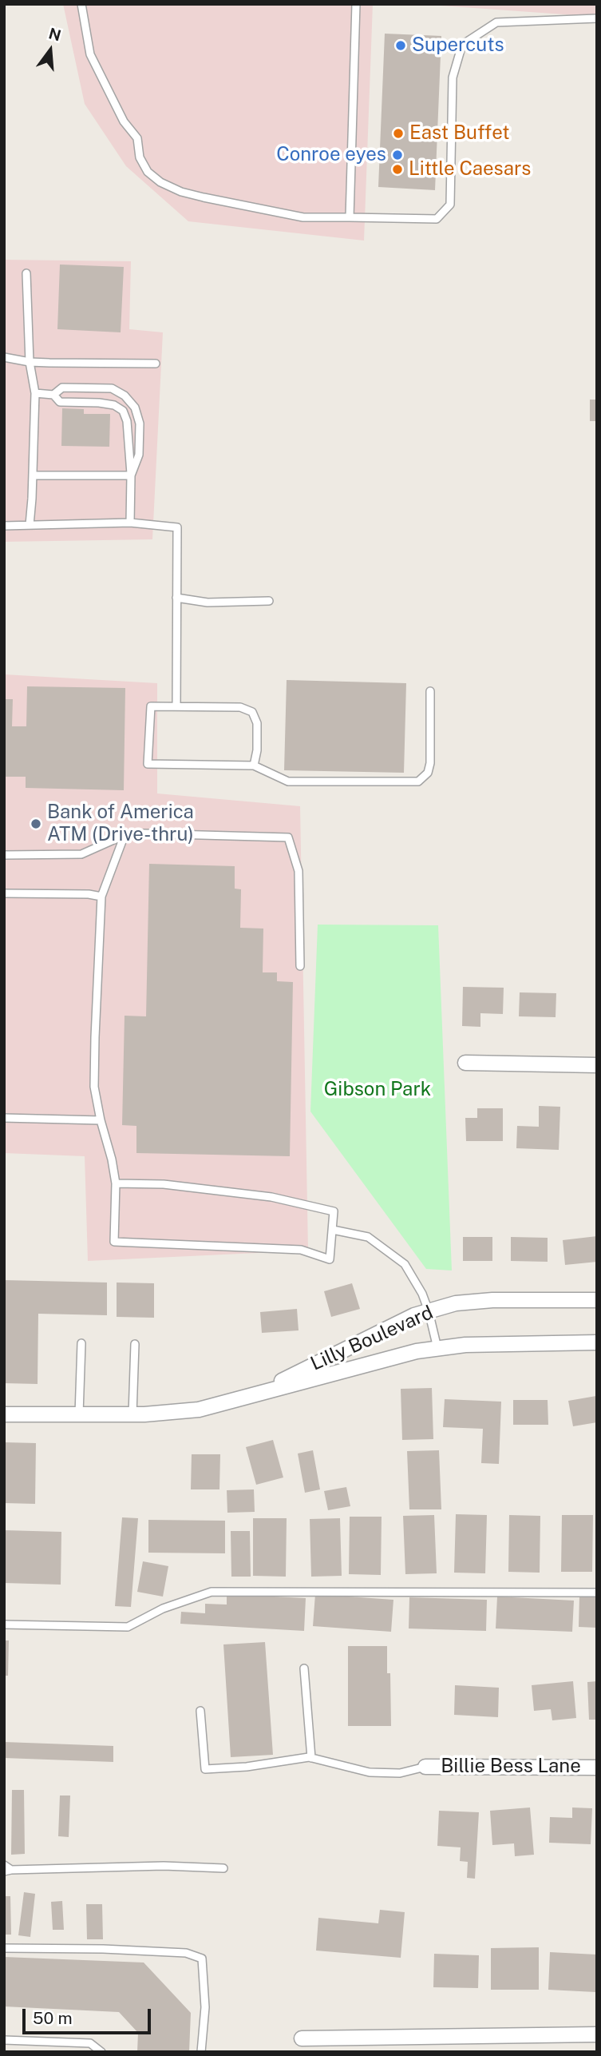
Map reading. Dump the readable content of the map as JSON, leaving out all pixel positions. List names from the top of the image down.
{
  "streets": {
    "street": ["Lilly Boulevard", "Billie Bess Lane"]
  },
  "parks": ["Gibson Park"],
  "places": [
    "Supercuts",
    "East Buffet",
    "Conroe eyes",
    "Little Caesars",
    "Bank of America ATM (Drive-thru)"
  ],
  "scale_bar": "50 m",
  "north": "top"
}
